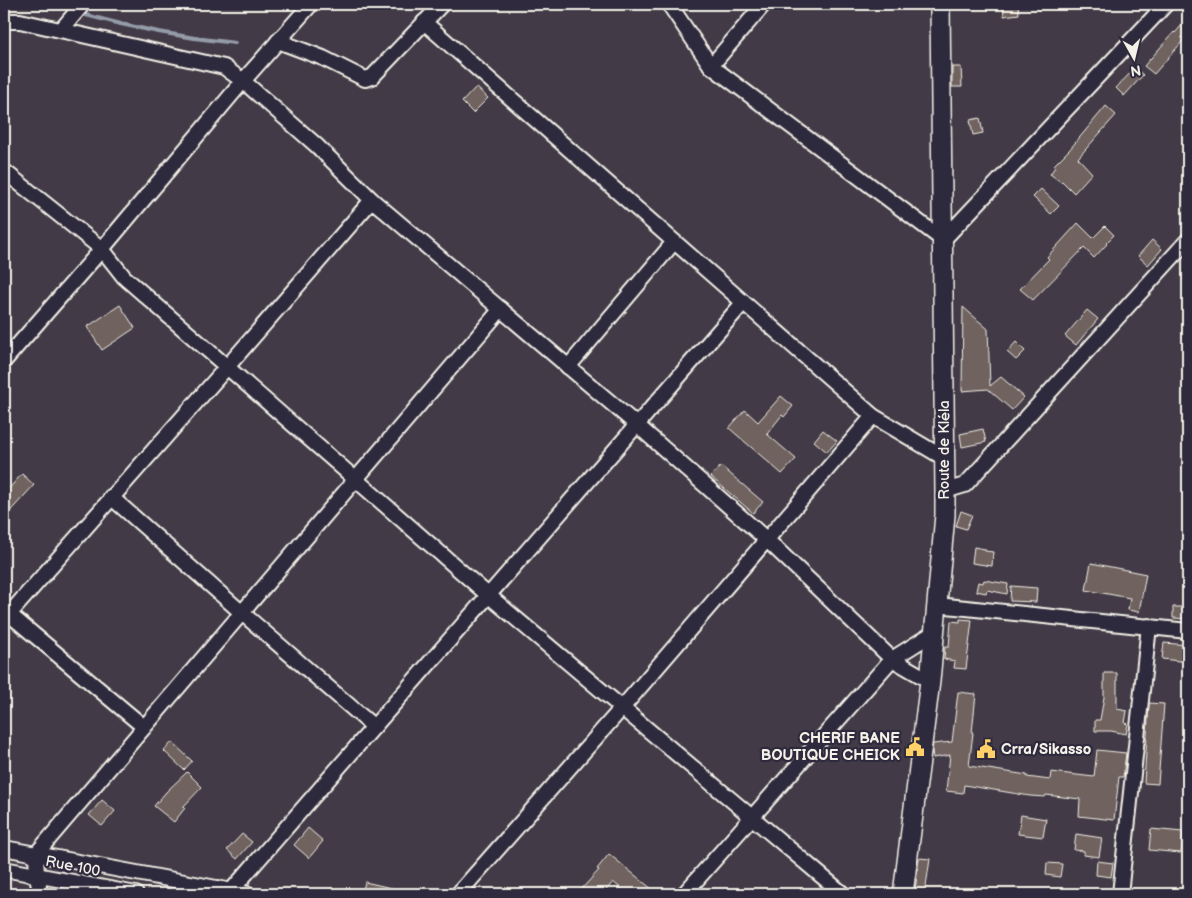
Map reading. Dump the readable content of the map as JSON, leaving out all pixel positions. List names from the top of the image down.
{
  "streets": {
    "main road": ["Route de Kléla"],
    "street": ["Rue 100"]
  },
  "places": {
    "public building": ["CHERIF BANE BOUTIQUE CHEICK", "Crra/Sikasso"]
  },
  "north": "bottom"
}
